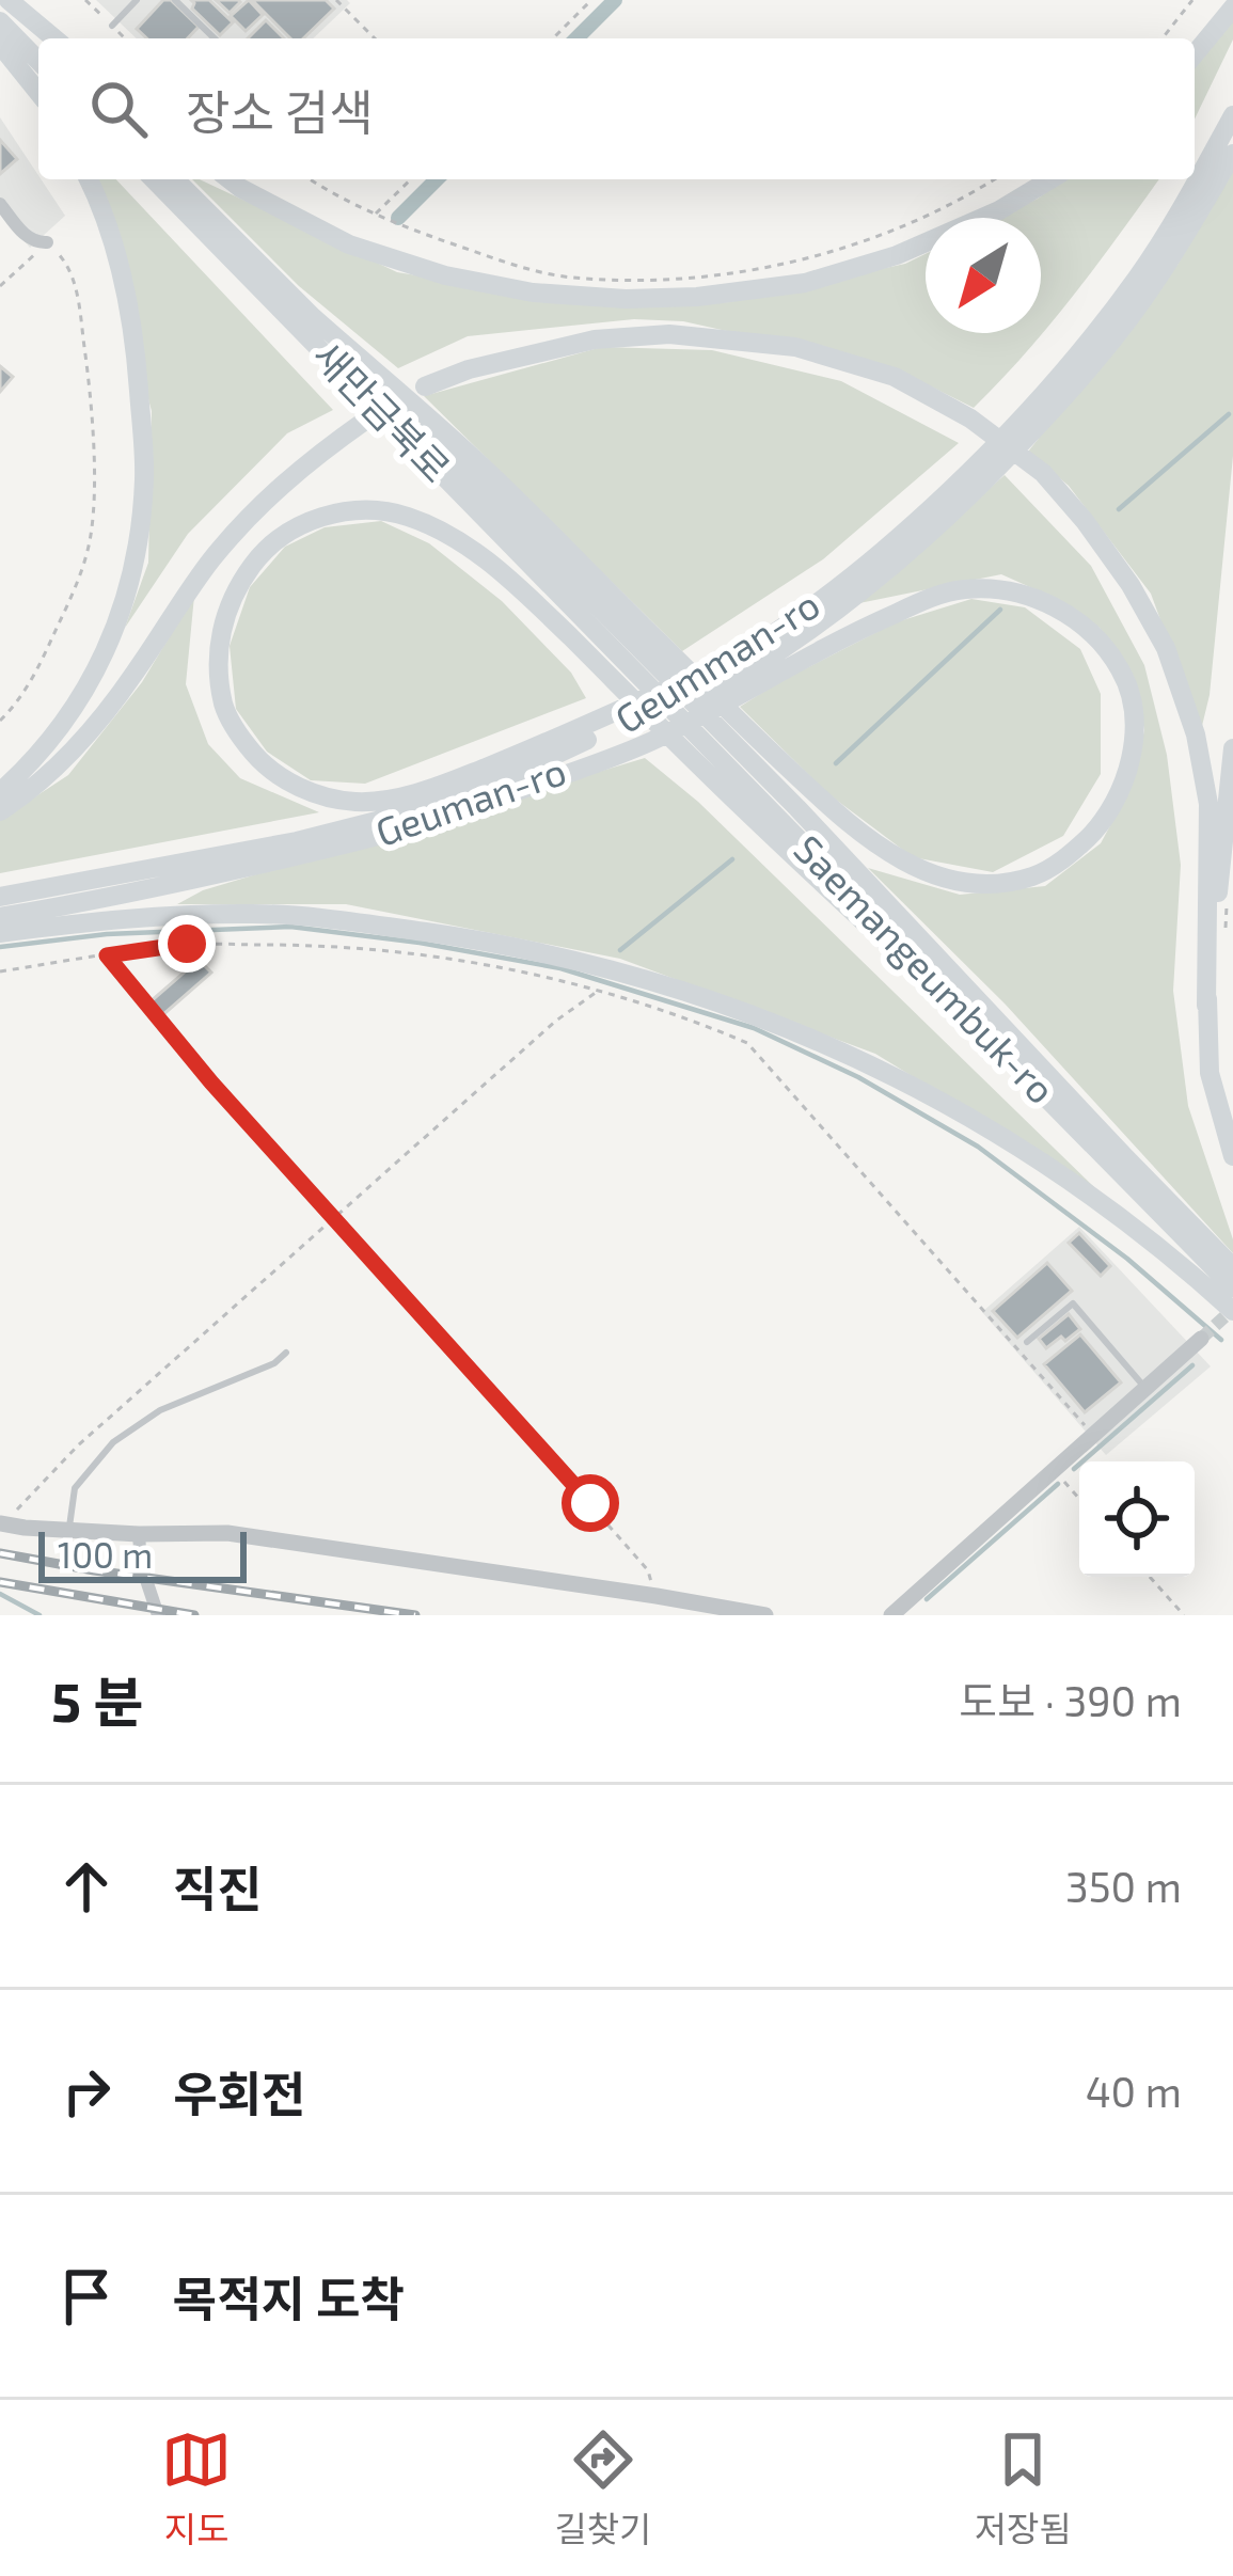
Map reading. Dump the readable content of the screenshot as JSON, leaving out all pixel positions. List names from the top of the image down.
{
  "streets": {
    "highway": [
      "새만금북로",
      "Geumman-ro",
      "Geuman-ro",
      "Saemangeumbuk-ro"
    ]
  },
  "crossings": [
    ["새만금북로", "Saemangeumbuk-ro"]
  ],
  "scale_bar": "100 m",
  "north": "bottom left",
  "page": {
    "search": "장소 검색",
    "scale": "100 m",
    "heading": ["5 분", "도보 · 390 m"],
    "list": [
      ["직진", "350 m"],
      ["우회전", "40 m"],
      "목적지 도착"
    ],
    "nav": ["지도", "길찾기", "저장됨"]
  }
}
